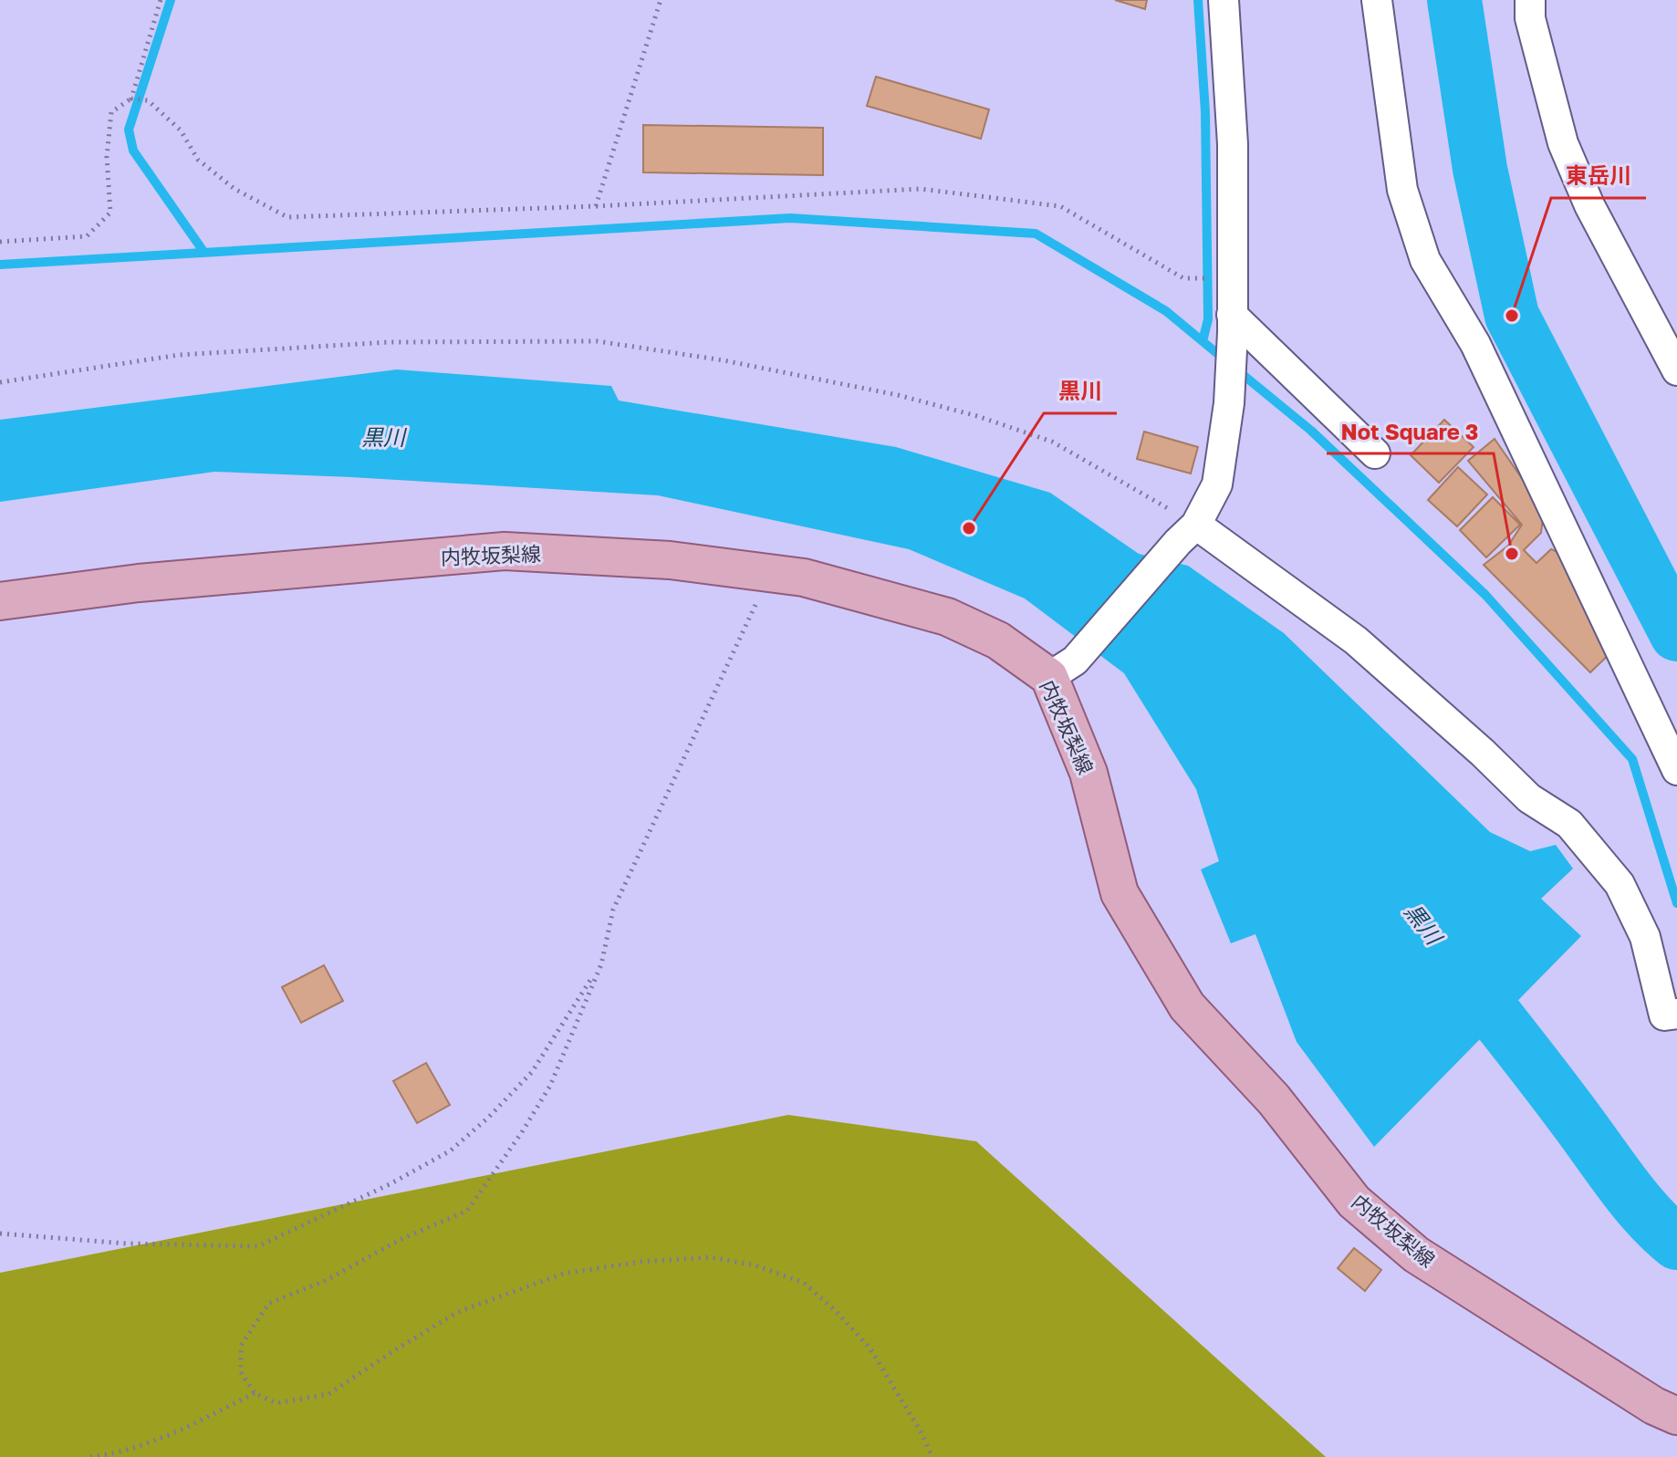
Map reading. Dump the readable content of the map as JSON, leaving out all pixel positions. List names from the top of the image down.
{
  "streets": {
    "main road": ["内牧坂梨線"]
  },
  "water": ["黒川"],
  "places": ["東岳川", "黒川", "Not Square 3"]
}
